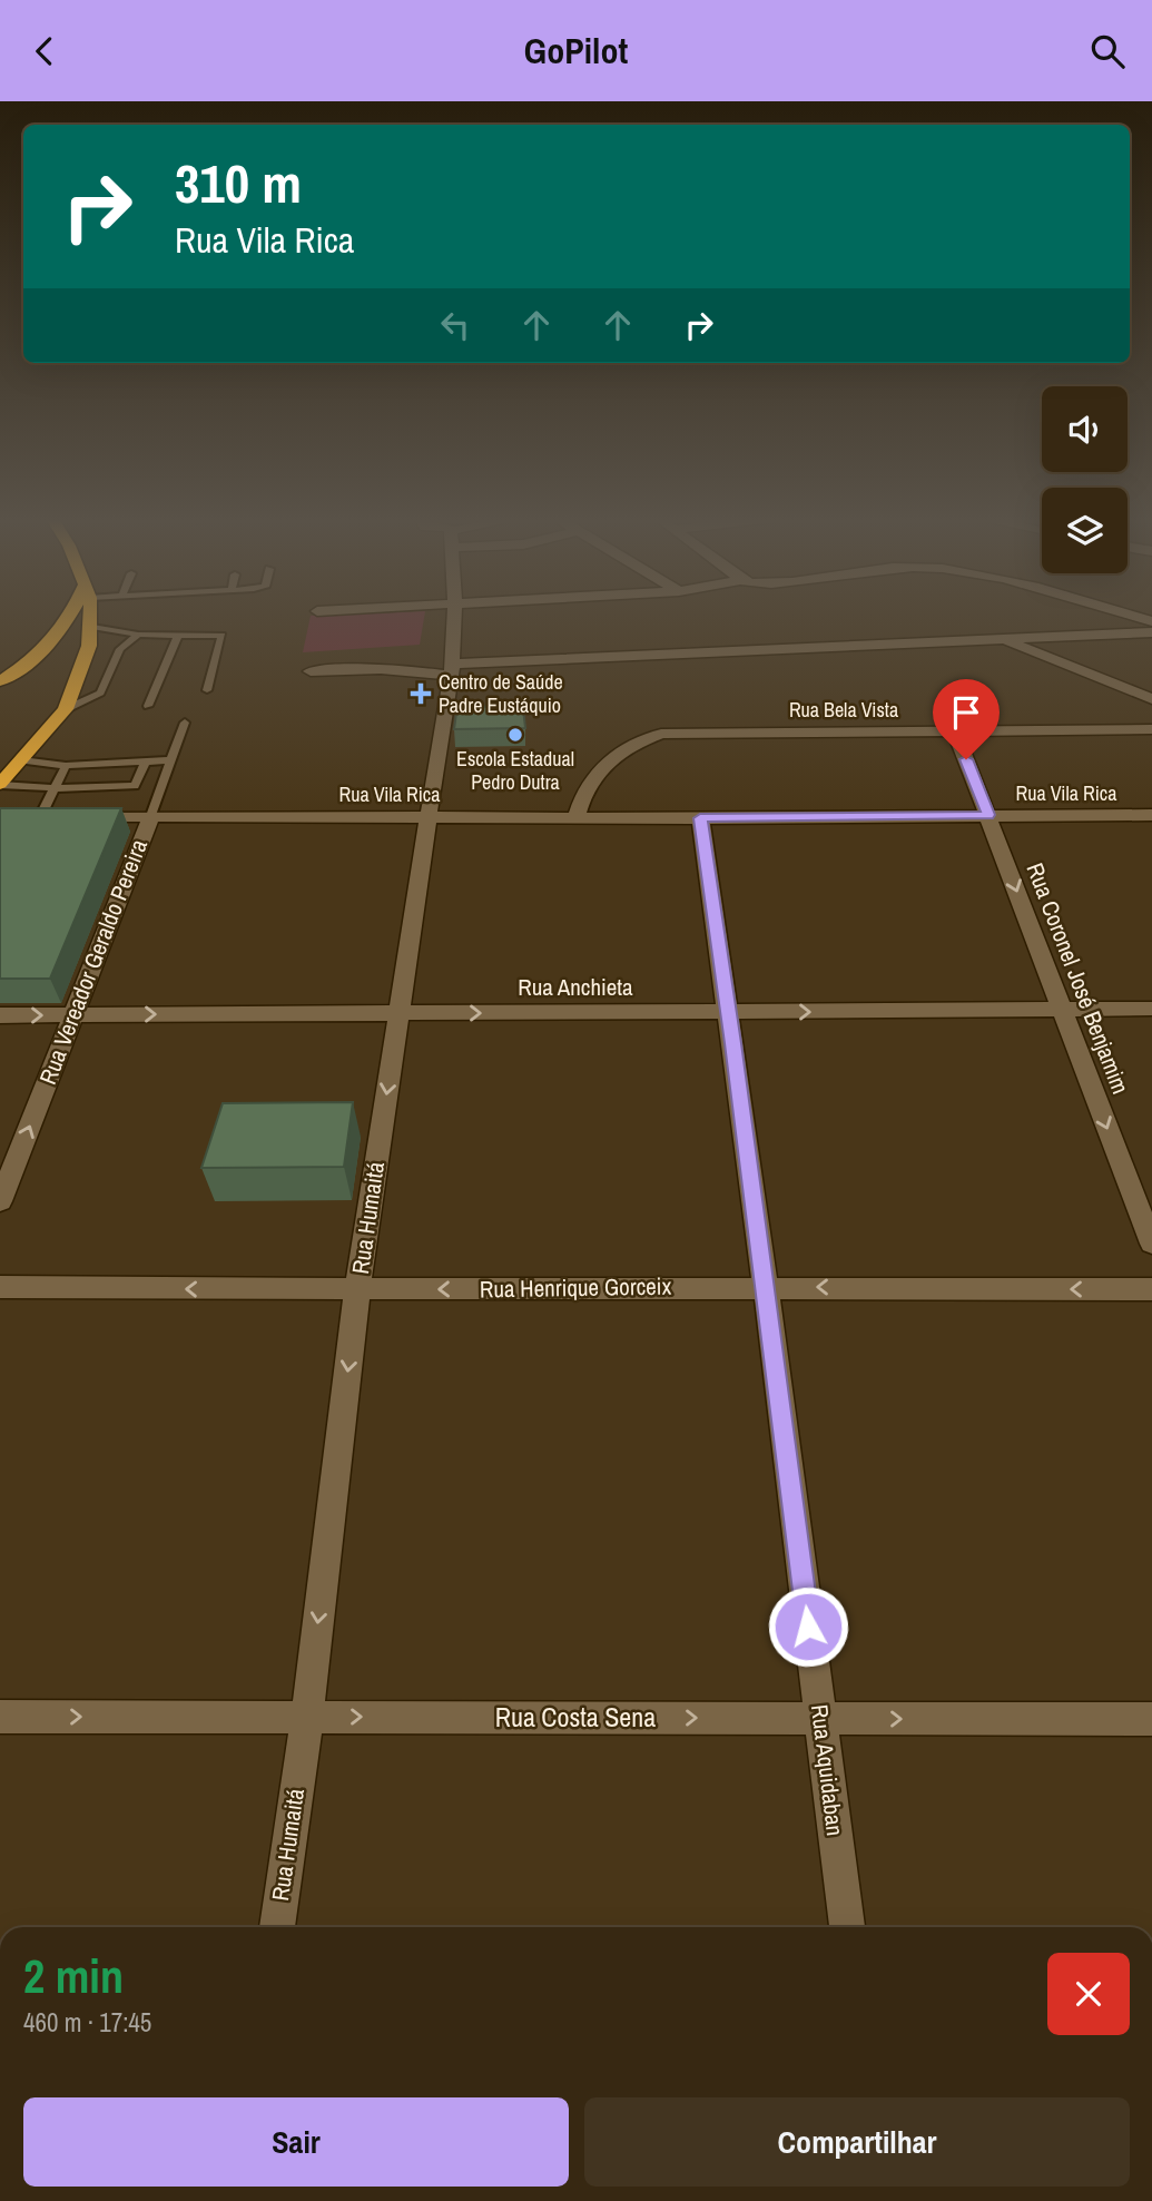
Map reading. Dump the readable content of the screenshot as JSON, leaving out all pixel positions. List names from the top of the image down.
{
  "streets": {
    "street": [
      "Rua Bela Vista",
      "Rua Vila Rica",
      "Rua Vereador Geraldo Pereira",
      "Rua Coronel José Benjamim",
      "Rua Anchieta",
      "Rua Humaitá",
      "Rua Henrique Gorceix",
      "Rua Costa Sena",
      "Rua Aquidaban"
    ]
  },
  "crossings": [
    ["Rua Bela Vista", "Rua Vila Rica"],
    ["Rua Bela Vista", "Rua Coronel José Benjamim"],
    ["Rua Vila Rica", "Rua Vereador Geraldo Pereira"],
    ["Rua Vila Rica", "Rua Coronel José Benjamim"],
    ["Rua Vila Rica", "Rua Humaitá"],
    ["Rua Vila Rica", "Rua Aquidaban"],
    ["Rua Vereador Geraldo Pereira", "Rua Anchieta"],
    ["Rua Coronel José Benjamim", "Rua Anchieta"],
    ["Rua Anchieta", "Rua Humaitá"],
    ["Rua Anchieta", "Rua Aquidaban"],
    ["Rua Humaitá", "Rua Henrique Gorceix"],
    ["Rua Humaitá", "Rua Costa Sena"],
    ["Rua Henrique Gorceix", "Rua Aquidaban"],
    ["Rua Costa Sena", "Rua Aquidaban"]
  ],
  "one_way": [
    "Rua Vereador Geraldo Pereira",
    "Rua Coronel José Benjamim",
    "Rua Anchieta",
    "Rua Humaitá",
    "Rua Henrique Gorceix",
    "Rua Costa Sena"
  ],
  "places": {
    "health": ["Centro de Saúde Padre Eustáquio"],
    "other": ["Escola Estadual Pedro Dutra"]
  },
  "page": {
    "header": "GoPilot",
    "turn": ["310 m", "Rua Vila Rica"],
    "heading": ["2 min", "460 m · 17:45"],
    "buttons": ["Sair", "Compartilhar"]
  }
}
